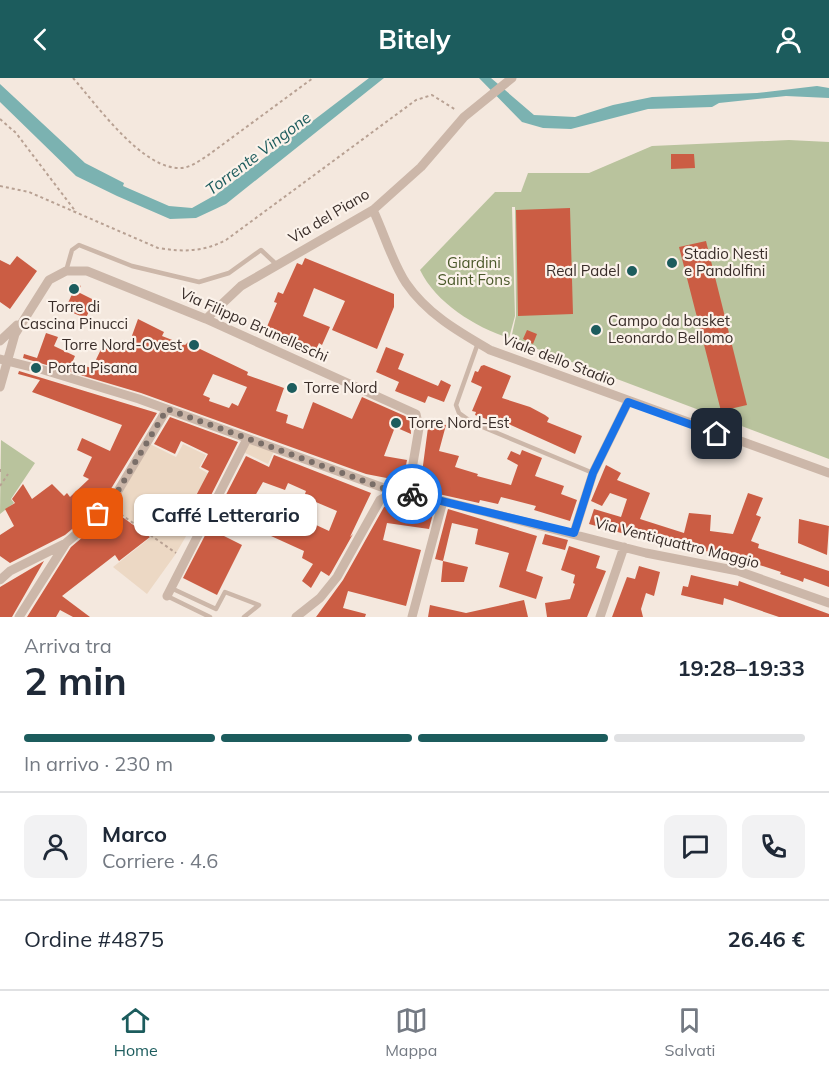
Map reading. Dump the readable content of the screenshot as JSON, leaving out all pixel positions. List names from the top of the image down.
{
  "streets": {
    "street": [
      "Via del Piano",
      "Via Filippo Brunelleschi",
      "Viale dello Stadio",
      "Via Ventiquattro Maggio"
    ]
  },
  "crossings": [
    ["Via del Piano", "Via Filippo Brunelleschi"],
    ["Via del Piano", "Viale dello Stadio"],
    ["Via Filippo Brunelleschi", "Via Ventiquattro Maggio"]
  ],
  "water": ["Torrente Vingone"],
  "parks": ["Giardini Saint Fons"],
  "places": [
    "Stadio Nesti e Pandolfini",
    "Real Padel",
    "Torre di Cascina Pinucci",
    "Campo da basket Leonardo Bellomo",
    "Torre Nord-Ovest",
    "Porta Pisana",
    "Torre Nord",
    "Torre Nord-Est",
    "Caffé Letterario"
  ],
  "page": {
    "header": "Bitely",
    "bubble": "Caffé Letterario",
    "heading": ["2 min", "Arriva tra", "19:28–19:33"],
    "panel": [
      "Marco",
      "Corriere · 4.6",
      "Ordine #4875",
      "26.46 €"
    ],
    "bar": "In arrivo · 230 m",
    "tabs": ["Home", "Mappa", "Salvati"]
  }
}
